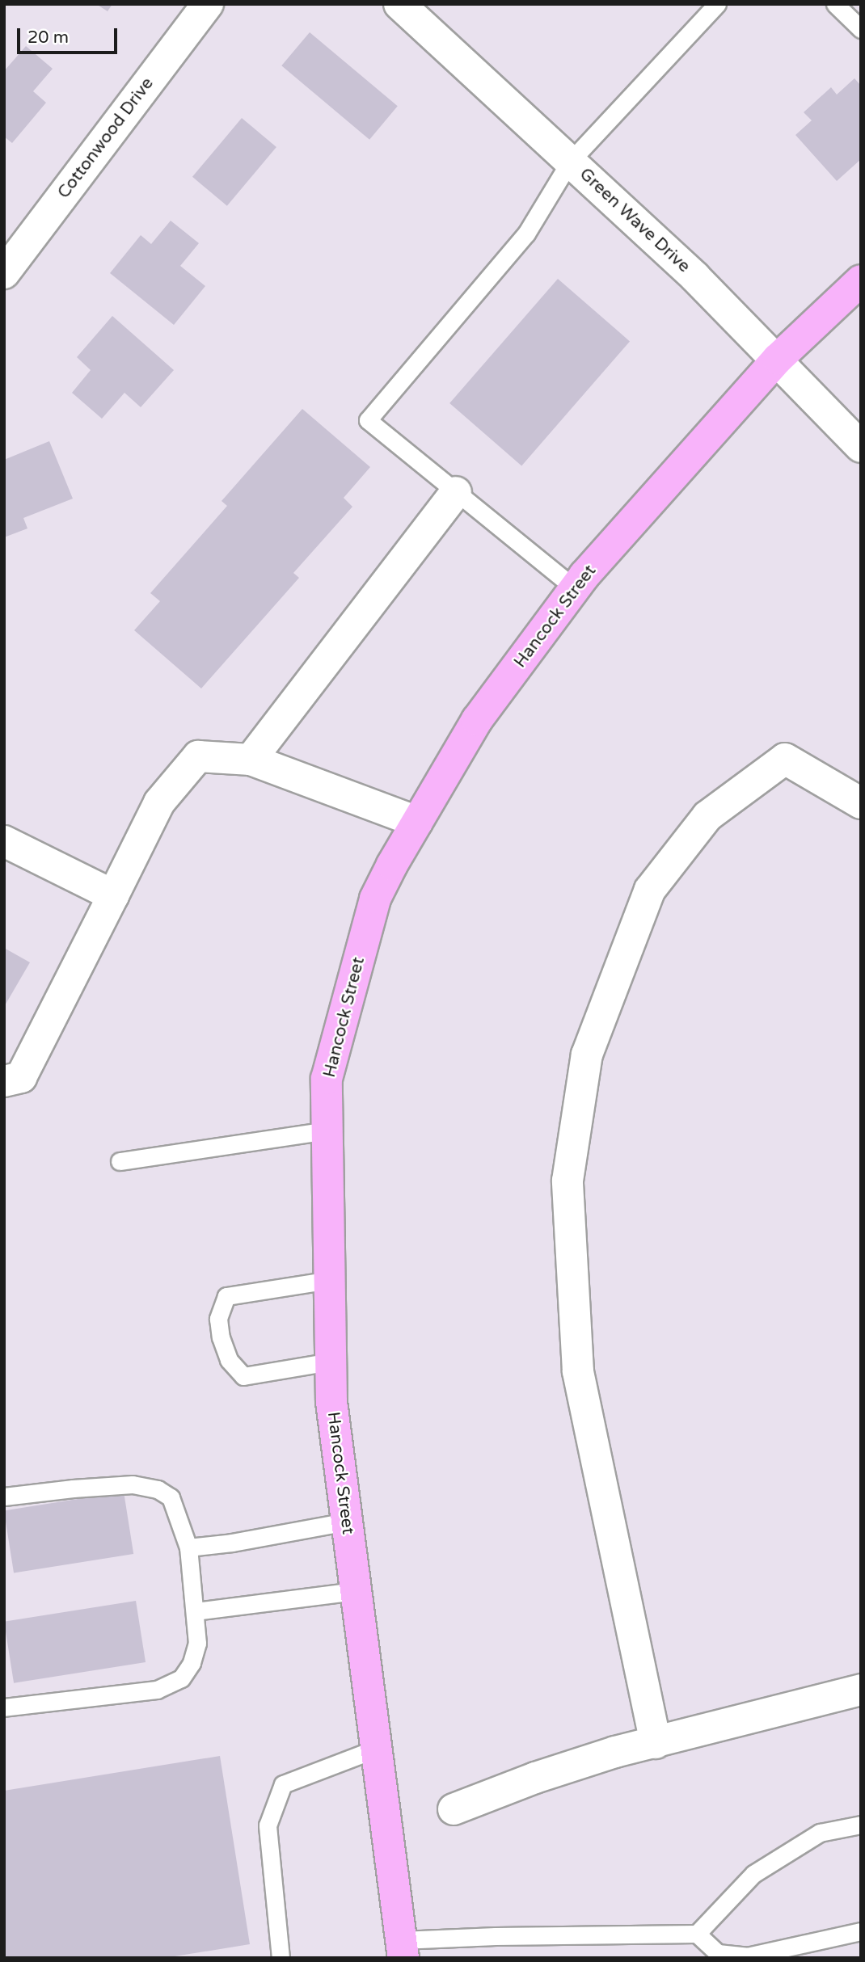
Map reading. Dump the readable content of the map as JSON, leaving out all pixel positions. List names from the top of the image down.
{
  "streets": {
    "street": ["Cottonwood Drive", "Green Wave Drive", "Hancock Street"]
  },
  "crossings": [
    ["Green Wave Drive", "Hancock Street"]
  ],
  "scale_bar": "20 m"
}
